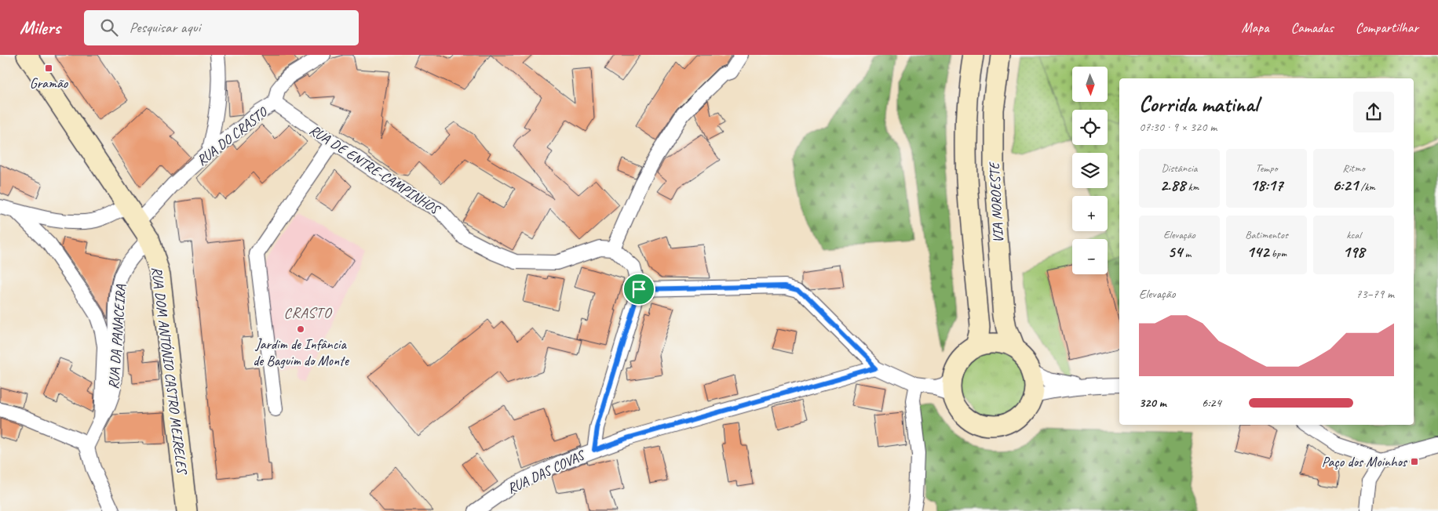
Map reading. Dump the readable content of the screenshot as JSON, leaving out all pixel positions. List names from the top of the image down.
{
  "streets": {
    "main road": ["VIA NOROESTE", "RUA DOM ANTÓNIO CASTRO MEIRELES"],
    "street": [
      "RUA DO CRASTO",
      "RUA DE ENTRE-CAMPINHOS",
      "RUA DA PANACEIRA",
      "RUA DAS COVAS"
    ]
  },
  "crossings": [
    ["RUA DO CRASTO", "RUA DE ENTRE-CAMPINHOS"],
    ["RUA DO CRASTO", "RUA DOM ANTÓNIO CASTRO MEIRELES"],
    ["RUA DA PANACEIRA", "RUA DOM ANTÓNIO CASTRO MEIRELES"]
  ],
  "districts": ["CRASTO"],
  "places": {
    "transit": ["Gramão", "Paço dos Moinhos"],
    "other": ["Jardim de Infância de Baguim do Monte"]
  },
  "north": "bottom",
  "page": {
    "header": "Milers",
    "search": "Pesquisar aqui",
    "nav": ["Mapa", "Camadas", "Compartilhar"],
    "map_buttons": ["+", "−"],
    "heading": ["Corrida matinal", "07:30 · 9 × 320 m"],
    "stats": [
      ["Distância", "2.88 km"],
      ["Tempo", "18:17"],
      ["Ritmo", "6:21 /km"],
      ["Elevação", "54 m"],
      ["Batimentos", "142 bpm"],
      ["kcal", "198"]
    ],
    "chart": ["Elevação", "73–79 m"],
    "list": [
      {
        "name": "320 m",
        "note": "6:24"
      }
    ]
  }
}
